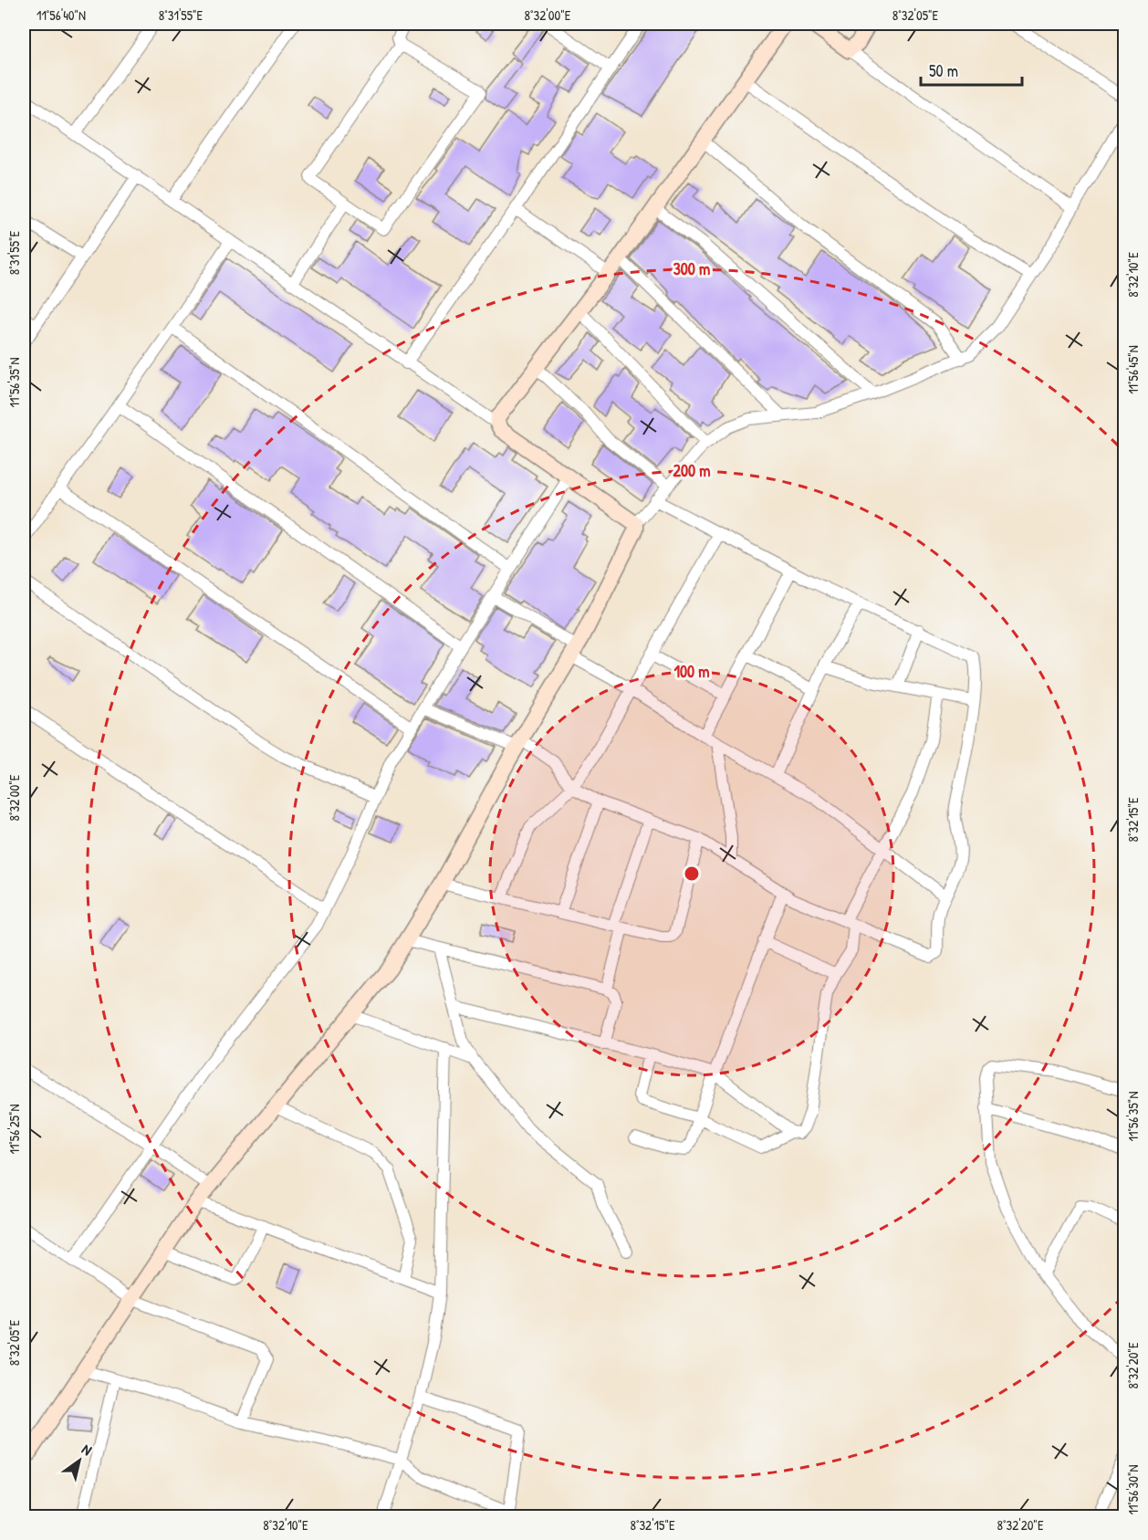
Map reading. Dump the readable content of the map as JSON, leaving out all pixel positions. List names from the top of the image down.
{
  "scale_bar": "50 m",
  "north": "top right",
  "coordinates": [
    "11°56'40\"N",
    "8°31'55\"E",
    "8°32'00\"E",
    "8°32'05\"E",
    "8°32'10\"E",
    "11°56'45\"N",
    "11°56'35\"N",
    "8°32'15\"E",
    "11°56'25\"N",
    "8°32'20\"E",
    "11°56'30\"N"
  ],
  "rings": ["300 m", "200 m", "100 m"]
}
